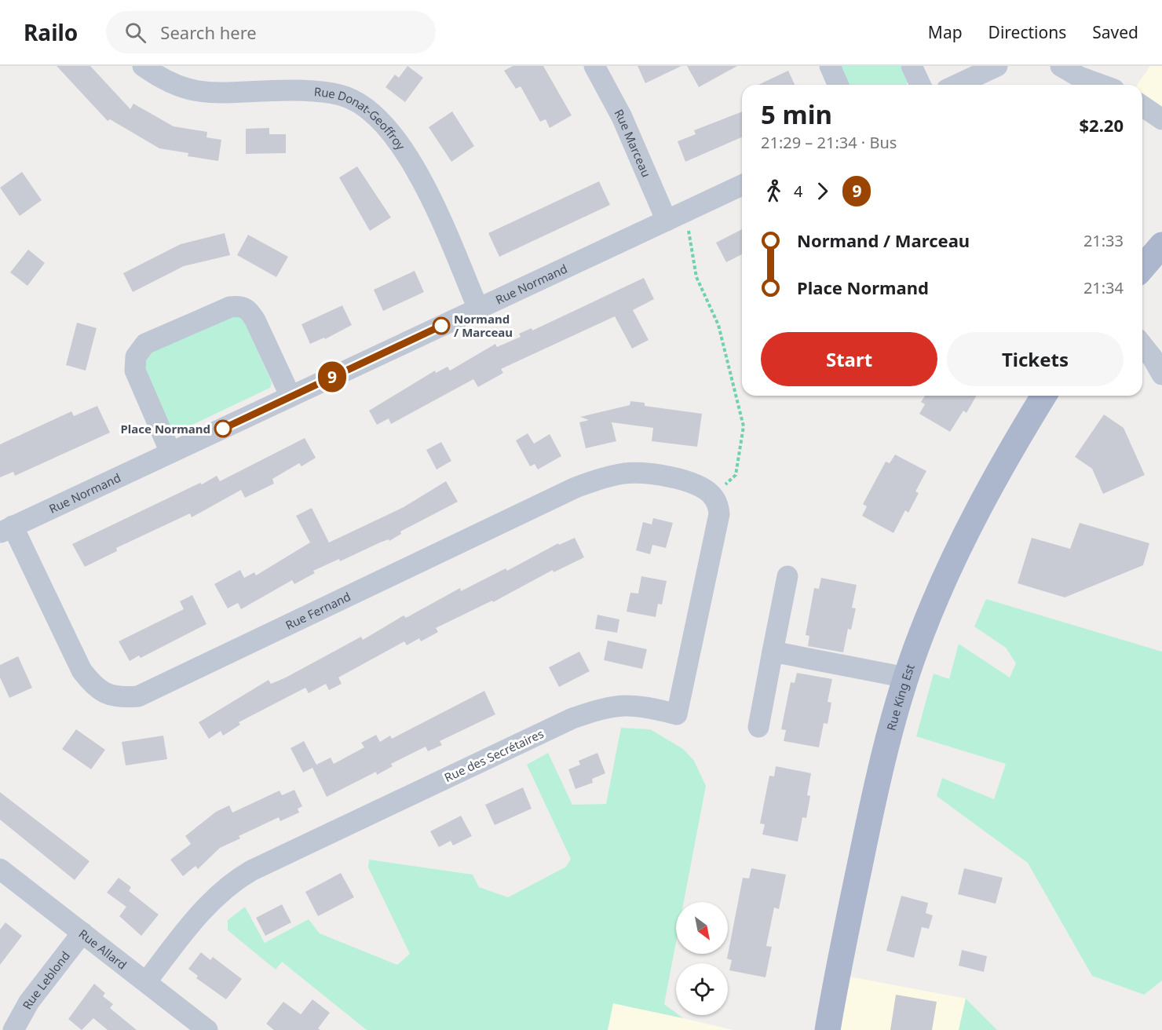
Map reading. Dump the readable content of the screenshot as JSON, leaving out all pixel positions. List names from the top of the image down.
{
  "streets": {
    "main road": ["Rue King Est"],
    "street": [
      "Rue Donat-Geoffroy",
      "Rue Marceau",
      "Rue Normand",
      "Rue Fernand",
      "Rue des Secrétaires",
      "Rue Allard",
      "Rue Leblond"
    ]
  },
  "crossings": [
    ["Rue Donat-Geoffroy", "Rue Normand"],
    ["Rue Marceau", "Rue Normand"],
    ["Rue Normand", "Rue Fernand"],
    ["Rue Fernand", "Rue des Secrétaires"],
    ["Rue des Secrétaires", "Rue Allard"],
    ["Rue Allard", "Rue Leblond"]
  ],
  "places": ["Normand / Marceau", "Place Normand"],
  "lines": ["bus line 9"],
  "north": "bottom right",
  "page": {
    "header": "Railo",
    "search": "Search here",
    "nav": ["Map", "Directions", "Saved"],
    "on_map": "9",
    "heading": ["5 min", "21:29 – 21:34 · Bus", "$2.20"],
    "legs": ["4", "9"],
    "list": [
      {
        "name": "Normand / Marceau",
        "value": "21:33"
      },
      {
        "name": "Place Normand",
        "value": "21:34"
      }
    ],
    "buttons": ["Start", "Tickets"]
  }
}
